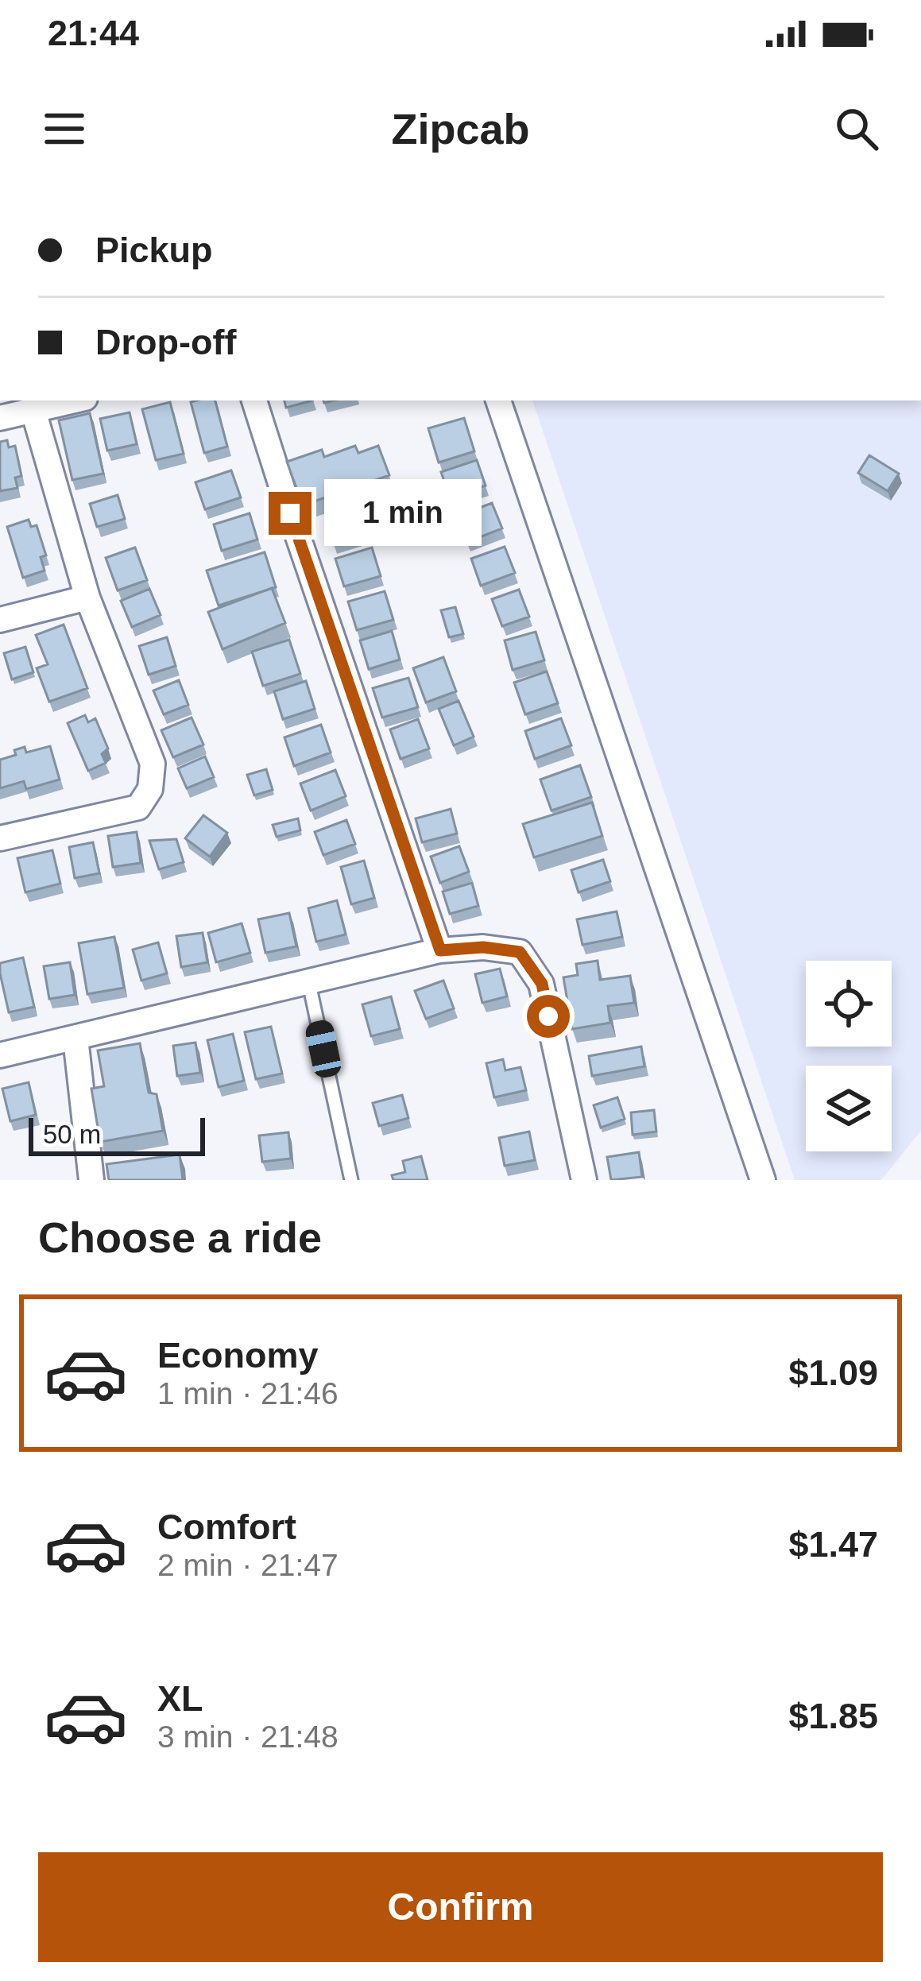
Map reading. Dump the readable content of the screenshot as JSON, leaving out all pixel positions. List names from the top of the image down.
{
  "scale_bar": "50 m",
  "page": {
    "status": "21:44",
    "header": "Zipcab",
    "banner": ["Pickup", "Drop-off"],
    "bubble": "1 min",
    "scale": "50 m",
    "heading": "Choose a ride",
    "list": [
      {
        "name": "Economy",
        "note": "1 min · 21:46",
        "value": "$1.09"
      },
      {
        "name": "Comfort",
        "note": "2 min · 21:47",
        "value": "$1.47"
      },
      {
        "name": "XL",
        "note": "3 min · 21:48",
        "value": "$1.85"
      }
    ],
    "buttons": "Confirm"
  }
}
